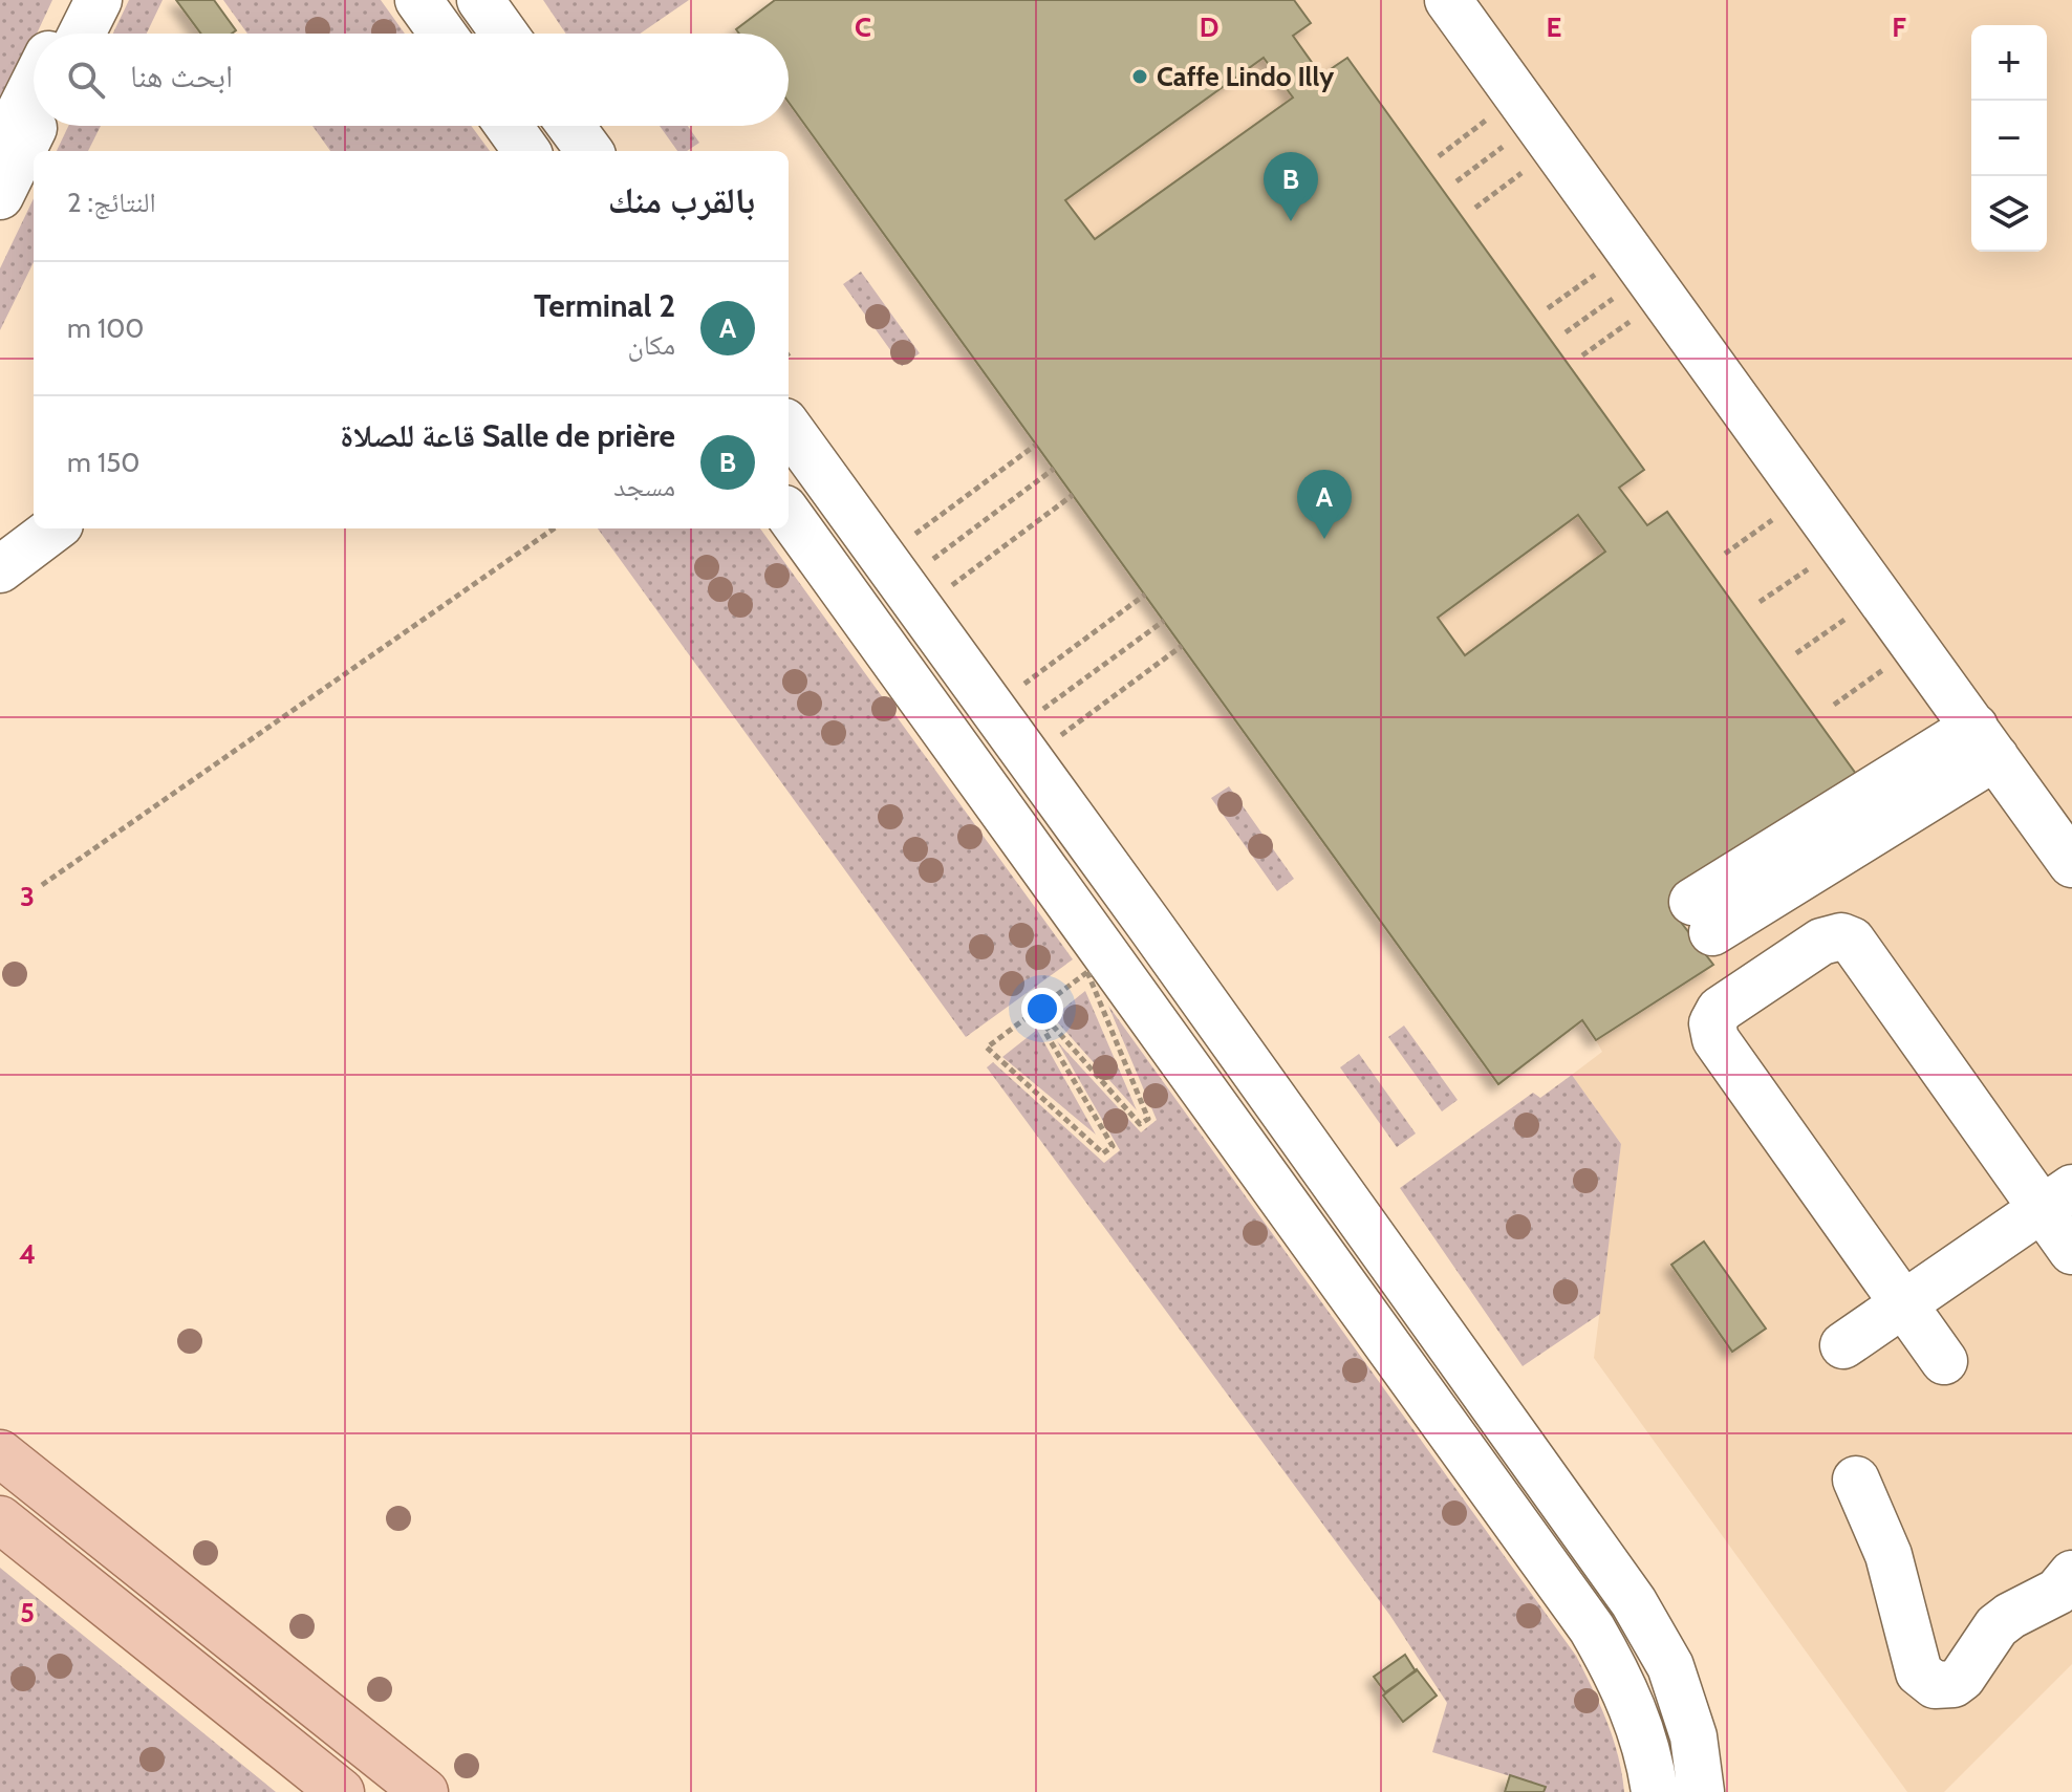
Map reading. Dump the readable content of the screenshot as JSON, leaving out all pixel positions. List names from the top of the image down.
{
  "places": ["Caffe Lindo Illy"],
  "page": {
    "map_buttons": ["+", "−"],
    "search": "ابحث هنا",
    "heading": ["بالقرب منك", "النتائج: 2"],
    "pins": ["B", "A"],
    "list": [
      {
        "mark": "A",
        "name": "Terminal 2",
        "note": "مكان",
        "value": "100 m"
      },
      {
        "mark": "B",
        "name": "Salle de prière قاعة للصلاة",
        "note": "مسجد",
        "value": "150 m"
      }
    ]
  },
  "grid": {
    "columns": [
      "C",
      "D",
      "E",
      "F"
    ],
    "rows": ["3", "4", "5"]
  }
}
